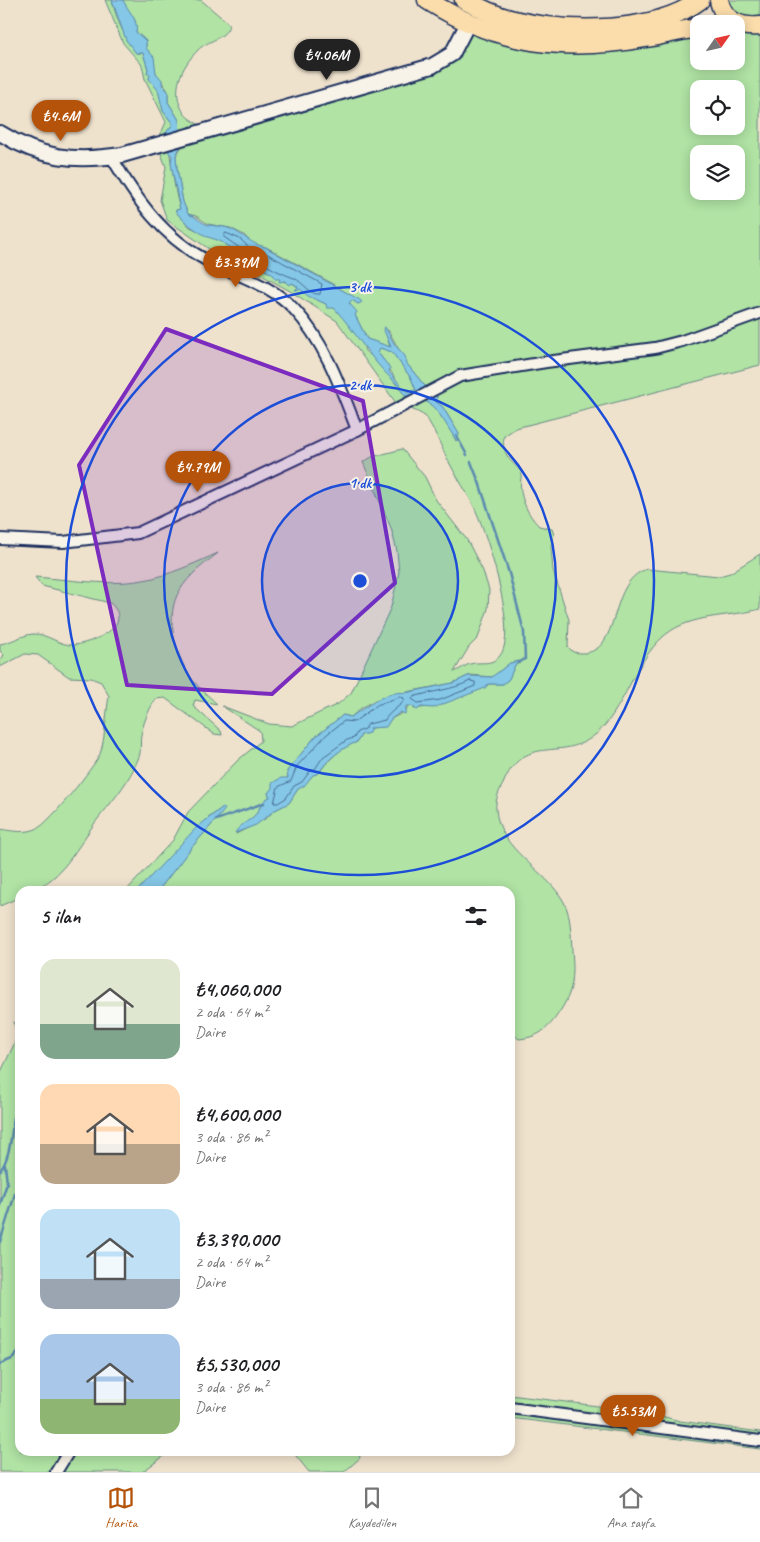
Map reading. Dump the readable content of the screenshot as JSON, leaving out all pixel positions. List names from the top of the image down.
{
  "north": "top right",
  "page": {
    "price": [
      "₺4.06M",
      "₺4.6M",
      "₺3.39M",
      "₺4.79M",
      "₺5.53M"
    ],
    "heading": "5 ilan",
    "list": [
      {
        "name": "₺4,060,000",
        "note": "2 oda · 64 m² · Daire"
      },
      {
        "name": "₺4,600,000",
        "note": "3 oda · 86 m² · Daire"
      },
      {
        "name": "₺3,390,000",
        "note": "2 oda · 64 m² · Daire"
      },
      {
        "name": "₺5,530,000",
        "note": "3 oda · 86 m² · Daire"
      }
    ],
    "tabs": ["Harita", "Kaydedilen", "Ana sayfa"]
  },
  "rings": ["3 dk", "2 dk", "1 dk"]
}
